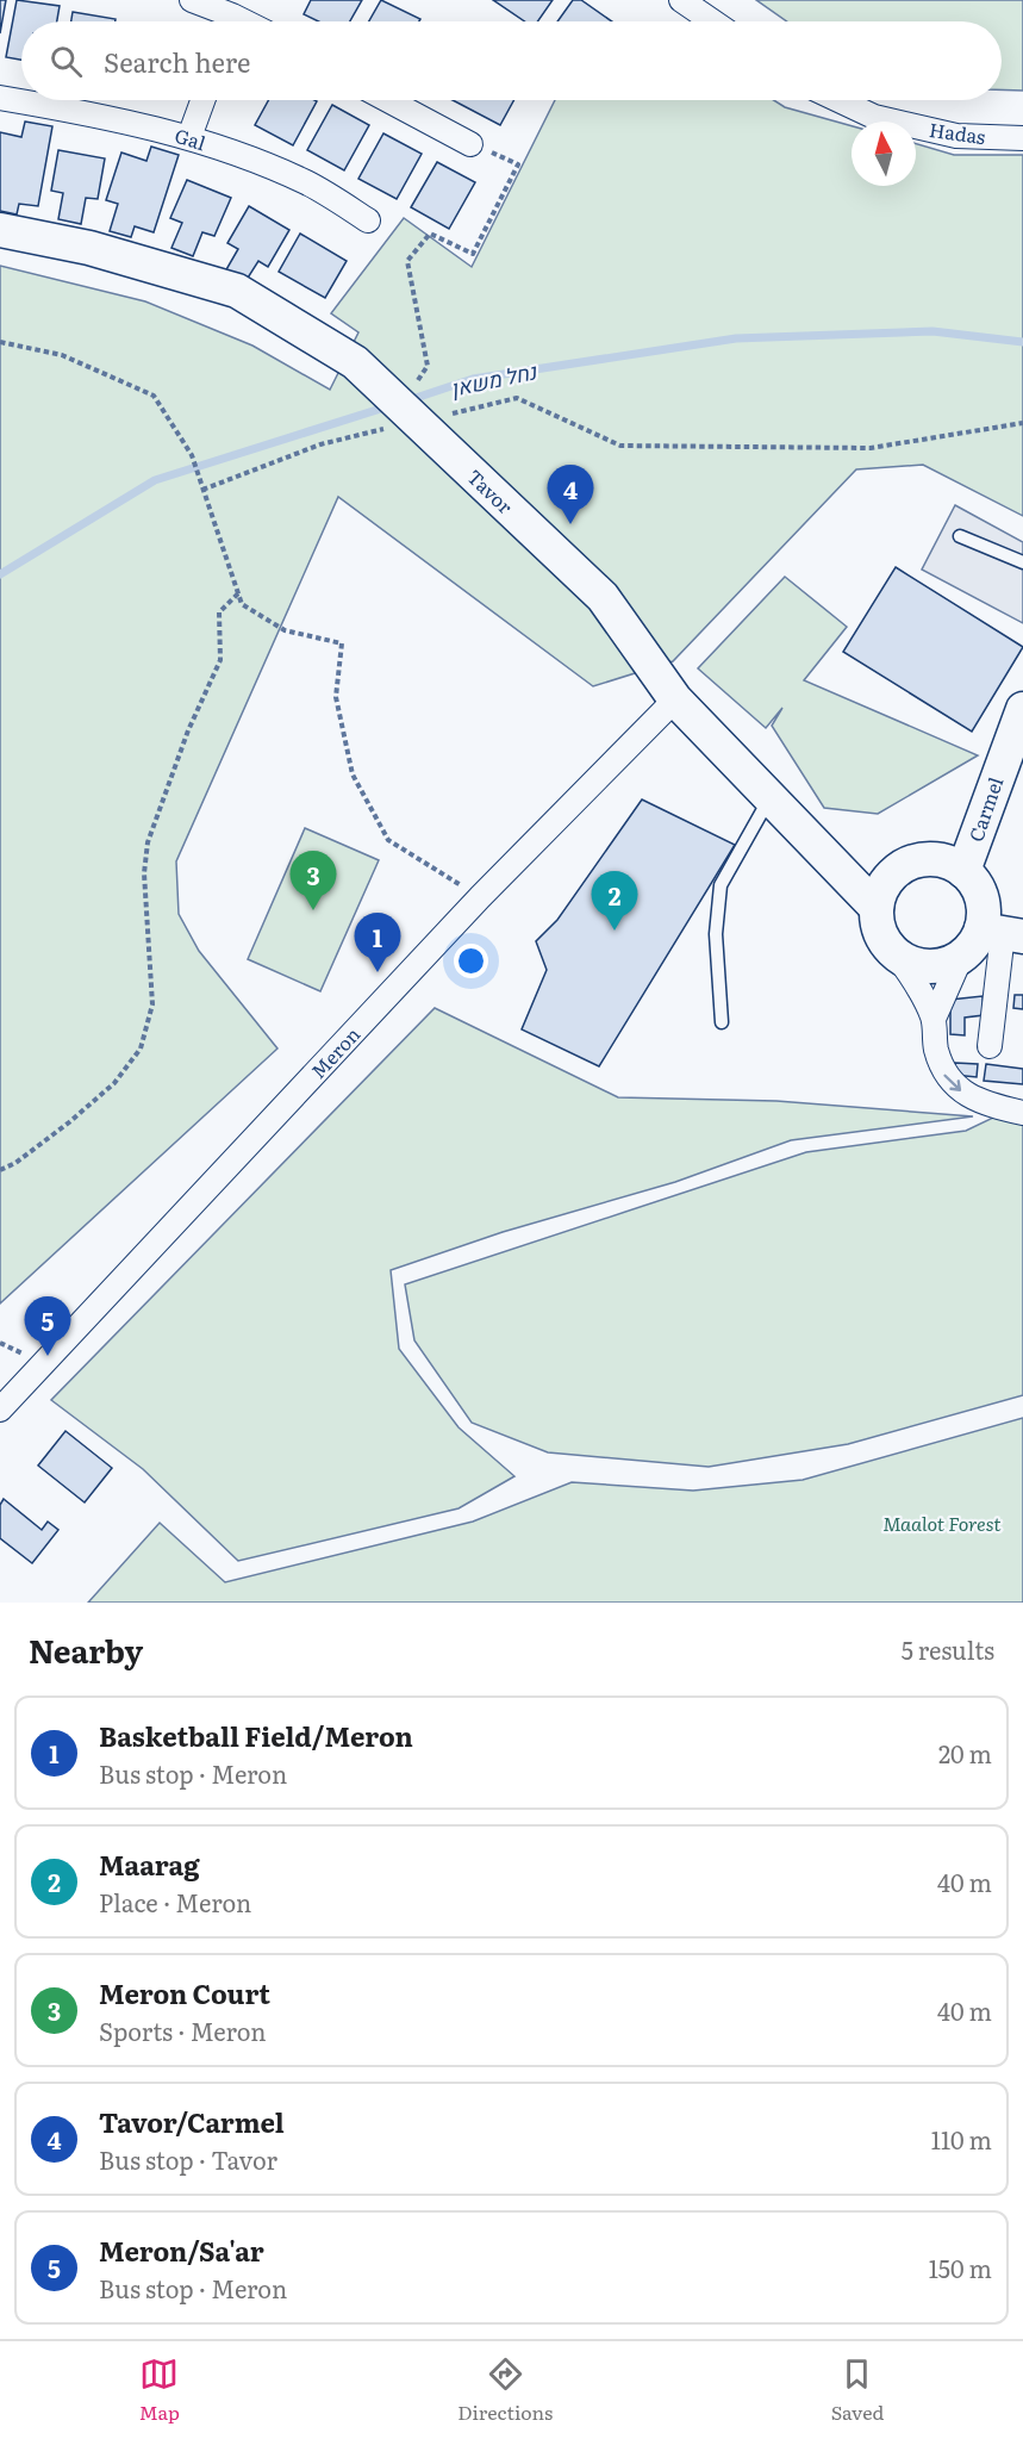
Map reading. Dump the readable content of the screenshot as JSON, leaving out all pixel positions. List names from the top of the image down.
{
  "streets": {
    "street": [
      "Hadas",
      "Gal",
      "Tavor",
      "Carmel",
      "Meron"
    ]
  },
  "crossings": [
    ["Tavor", "Carmel"],
    ["Tavor", "Meron"]
  ],
  "water": ["נחל משאן"],
  "parks": ["Maalot Forest"],
  "north": "top",
  "page": {
    "search": "Search here",
    "pins": [
      "4",
      "3",
      "2",
      "1",
      "5"
    ],
    "heading": ["Nearby", "5 results"],
    "list": [
      {
        "mark": "1",
        "name": "Basketball Field/Meron",
        "note": "Bus stop · Meron",
        "value": "20 m"
      },
      {
        "mark": "2",
        "name": "Maarag",
        "note": "Place · Meron",
        "value": "40 m"
      },
      {
        "mark": "3",
        "name": "Meron Court",
        "note": "Sports · Meron",
        "value": "40 m"
      },
      {
        "mark": "4",
        "name": "Tavor/Carmel",
        "note": "Bus stop · Tavor",
        "value": "110 m"
      },
      {
        "mark": "5",
        "name": "Meron/Sa'ar",
        "note": "Bus stop · Meron",
        "value": "150 m"
      }
    ],
    "nav": ["Map", "Directions", "Saved"]
  }
}
